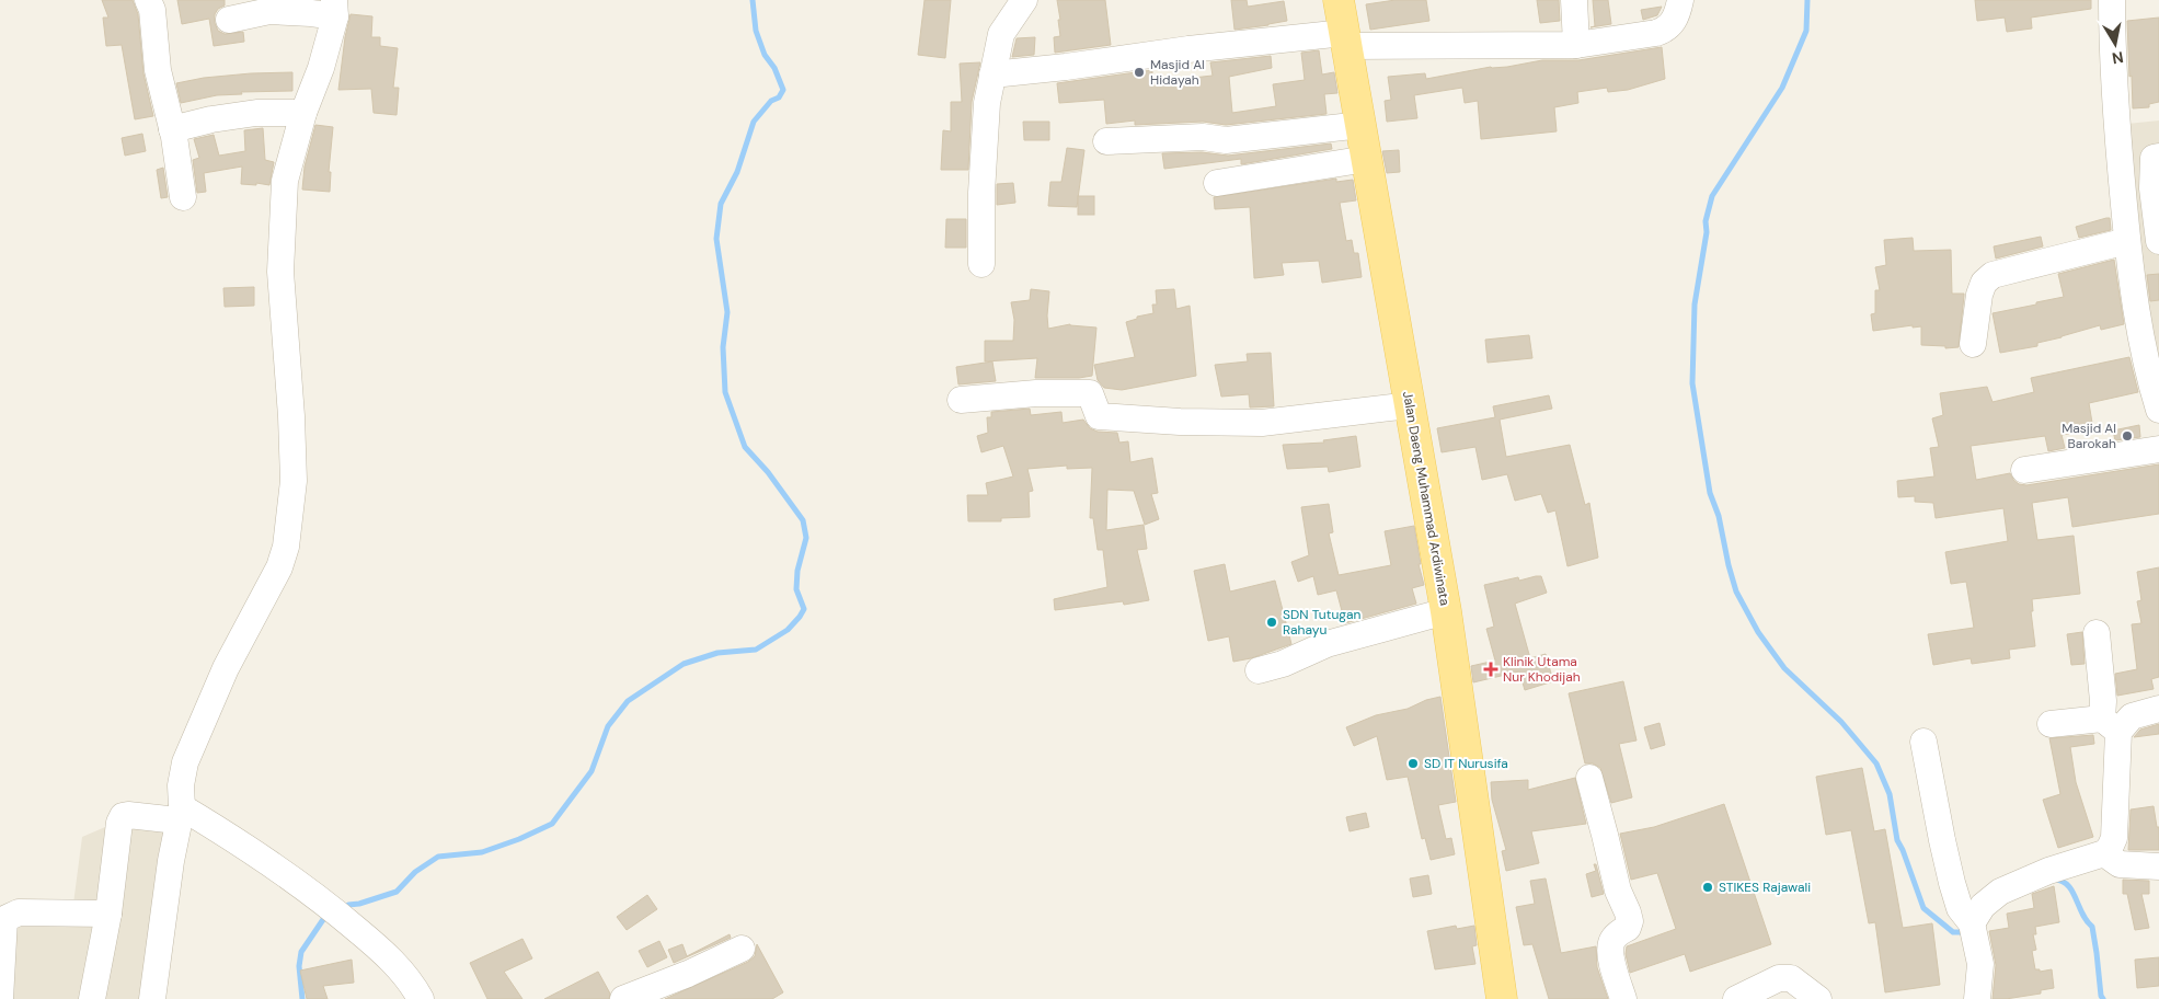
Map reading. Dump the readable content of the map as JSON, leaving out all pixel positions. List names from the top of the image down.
{
  "streets": {
    "main road": ["Jalan Daeng Muhammad Ardiwinata"]
  },
  "places": {
    "other": [
      "Masjid Al Hidayah",
      "Masjid Al Barokah",
      "SDN Tutugan Rahayu",
      "SD IT Nurusifa",
      "STIKES Rajawali"
    ],
    "health": ["Klinik Utama Nur Khodijah"]
  },
  "north": "bottom"
}
